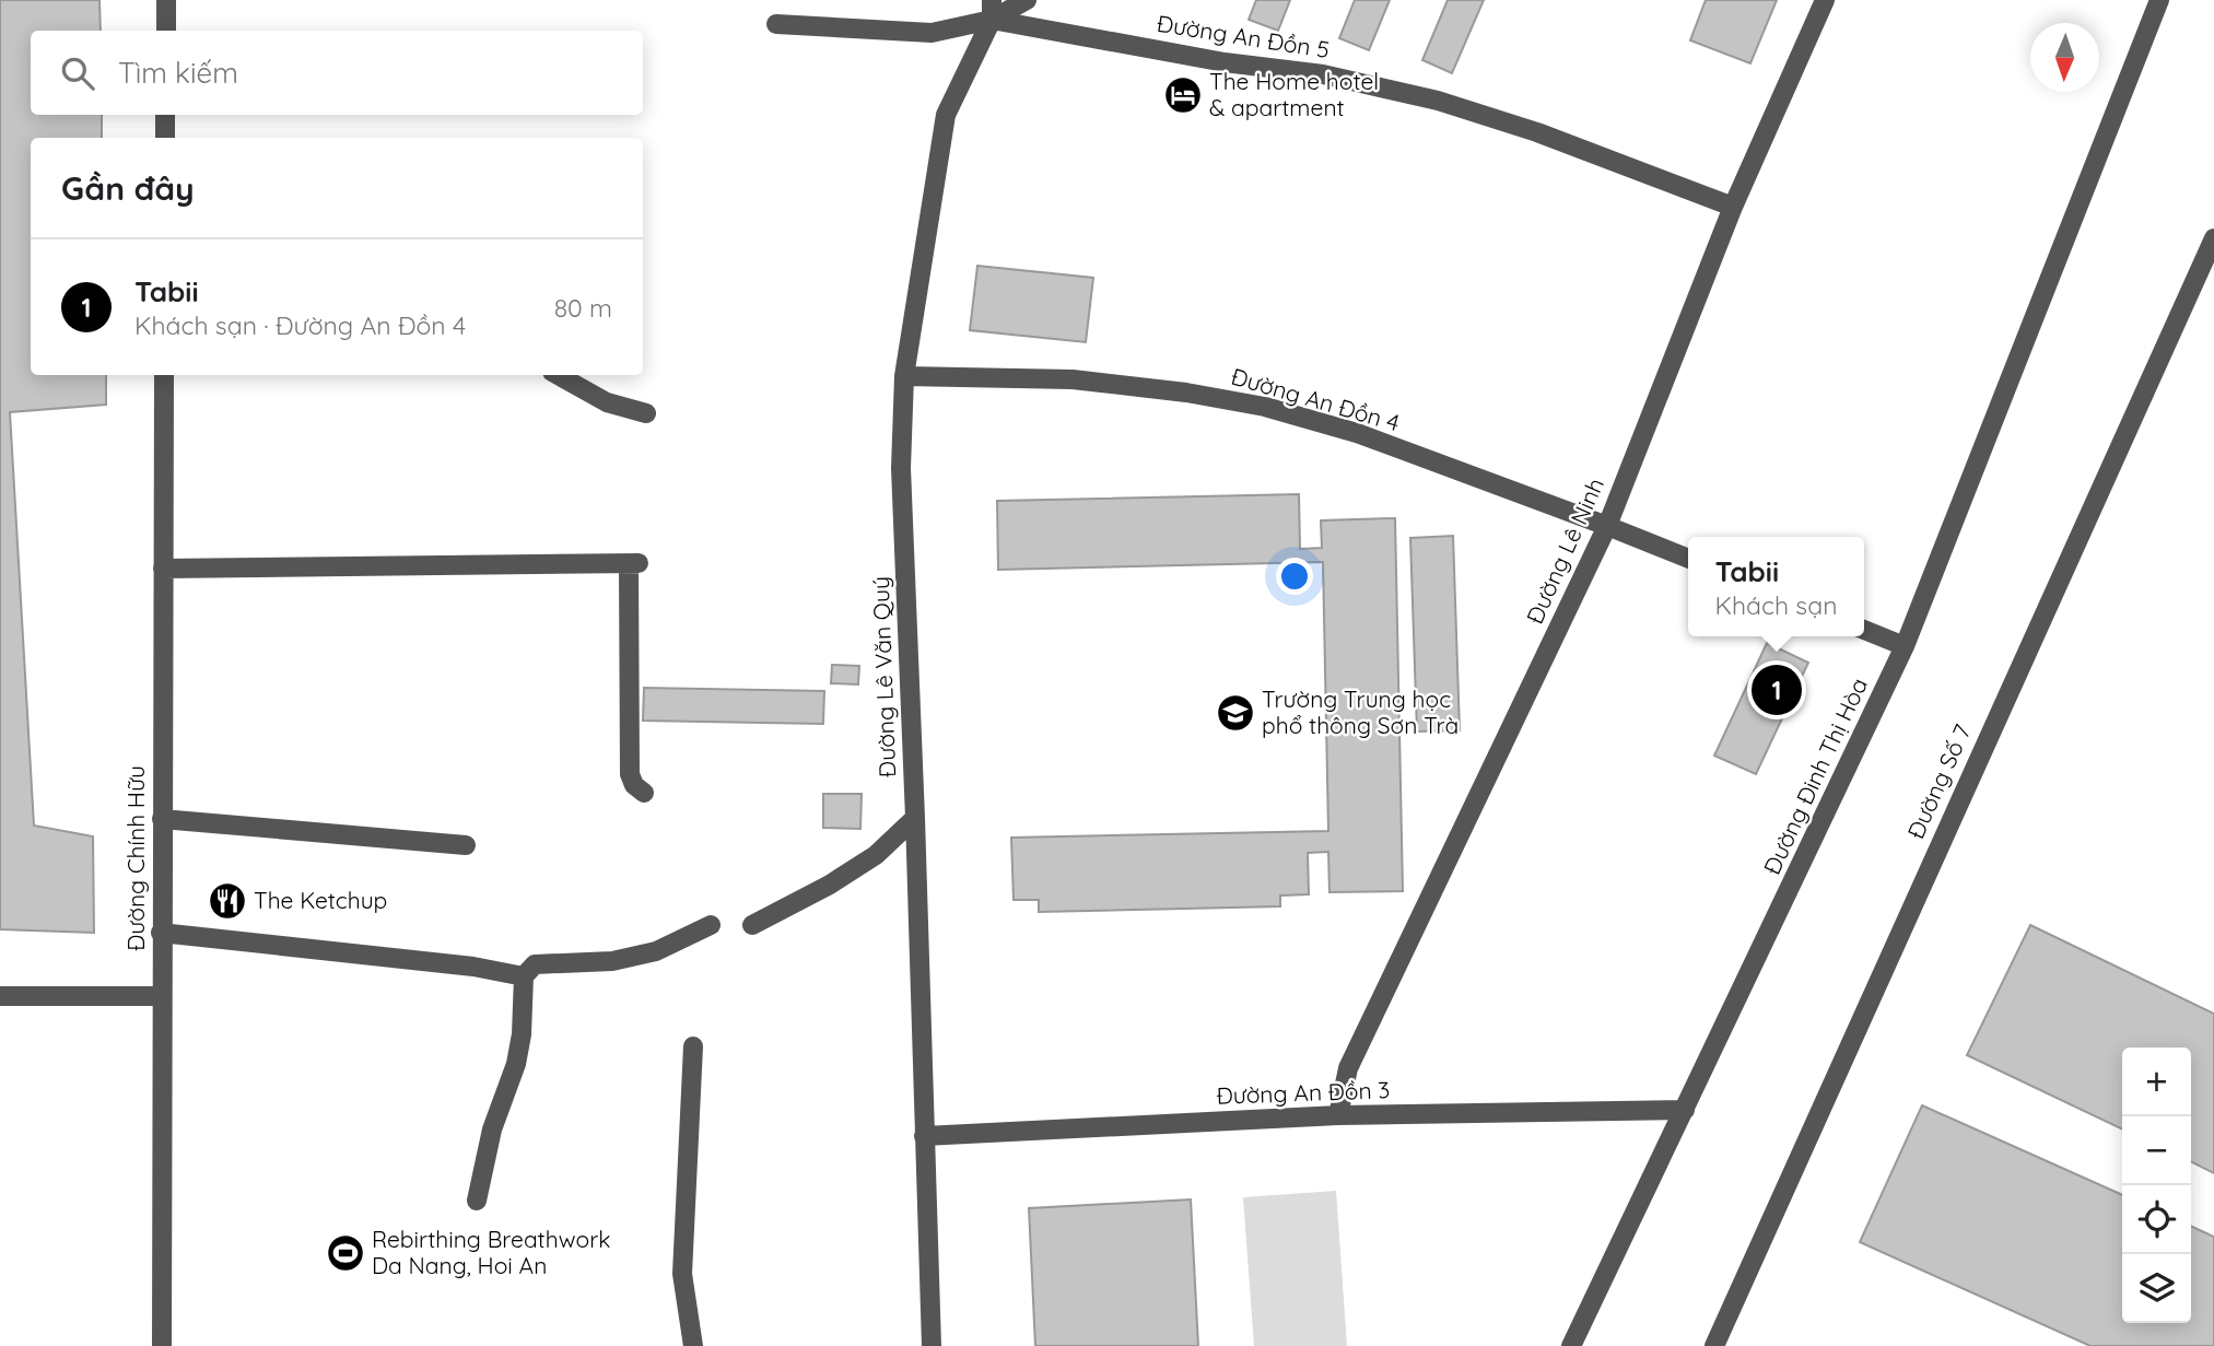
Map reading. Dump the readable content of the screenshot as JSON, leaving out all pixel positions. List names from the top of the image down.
{
  "streets": {
    "street": [
      "Đường An Đồn 5",
      "Đường An Đồn 4",
      "Đường Lê Ninh",
      "Đường Lê Văn Quý",
      "Đường Đinh Thị Hòa",
      "Đường Số 7",
      "Đường Chính Hữu",
      "Đường An Đồn 3"
    ]
  },
  "crossings": [
    ["Đường An Đồn 5", "Đường Lê Ninh"],
    ["Đường An Đồn 5", "Đường Lê Văn Quý"],
    ["Đường An Đồn 4", "Đường Lê Ninh"],
    ["Đường An Đồn 4", "Đường Lê Văn Quý"],
    ["Đường Lê Ninh", "Đường An Đồn 3"],
    ["Đường Lê Văn Quý", "Đường An Đồn 3"],
    ["Đường Đinh Thị Hòa", "Đường An Đồn 3"]
  ],
  "places": {
    "hotel": ["The Home hotel & apartment"],
    "school or university": ["Trường Trung học phổ thông Sơn Trà"],
    "restaurant": ["The Ketchup"],
    "sports": ["Rebirthing Breathwork Da Nang, Hoi An"]
  },
  "north": "bottom",
  "page": {
    "search": "Tìm kiếm",
    "heading": "Gần đây",
    "list": [
      {
        "mark": "1",
        "name": "Tabii",
        "note": "Khách sạn · Đường An Đồn 4",
        "value": "80 m"
      }
    ],
    "popup": ["Tabii", "Khách sạn"],
    "pins": "1",
    "map_buttons": ["+", "−"]
  }
}
